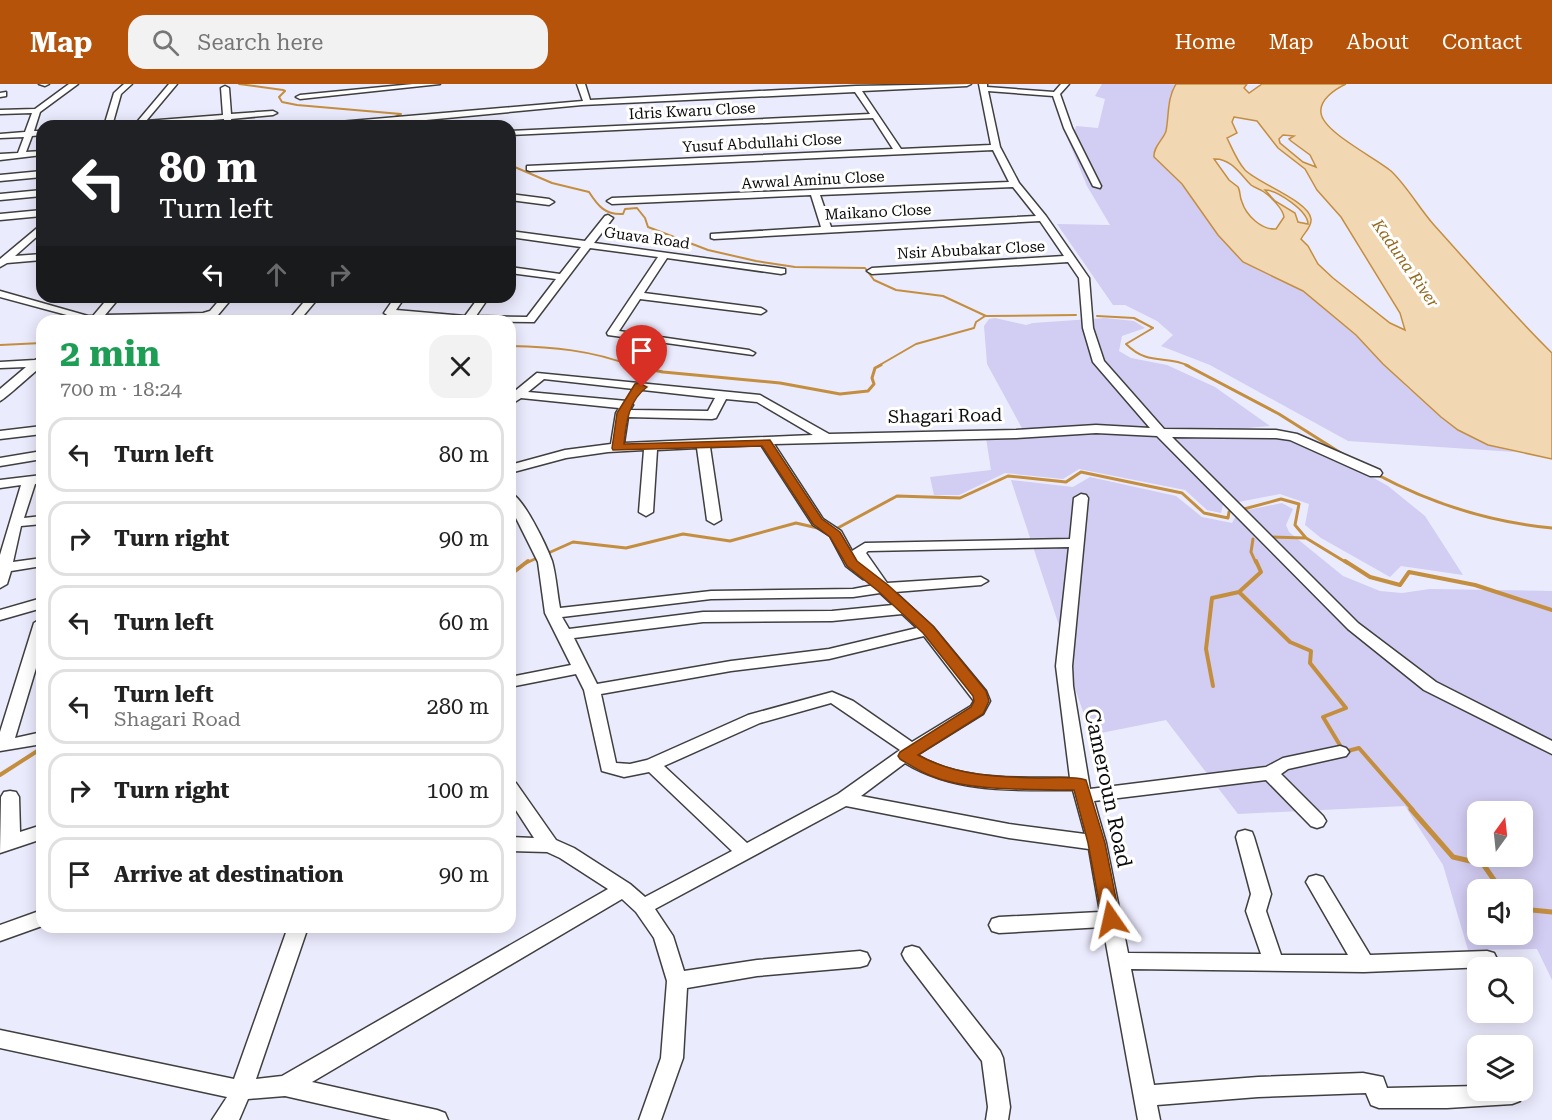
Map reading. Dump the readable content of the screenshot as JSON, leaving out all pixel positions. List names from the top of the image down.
{
  "streets": {
    "street": [
      "Idris Kwaru Close",
      "Yusuf Abdullahi Close",
      "Awwal Aminu Close",
      "Maikano Close",
      "Guava Road",
      "Nsir Abubakar Close",
      "Shagari Road",
      "Cameroun Road"
    ]
  },
  "water": ["Kaduna River"],
  "north": "top",
  "page": {
    "header": "Map",
    "search": "Search here",
    "nav": [
      "Home",
      "Map",
      "About",
      "Contact"
    ],
    "turn": ["80 m", "Turn left"],
    "heading": ["2 min", "700 m · 18:24"],
    "list": [
      {
        "name": "Turn left",
        "value": "80 m"
      },
      {
        "name": "Turn right",
        "value": "90 m"
      },
      {
        "name": "Turn left",
        "value": "60 m"
      },
      {
        "name": "Turn left",
        "note": "Shagari Road",
        "value": "280 m"
      },
      {
        "name": "Turn right",
        "value": "100 m"
      },
      {
        "name": "Arrive at destination",
        "value": "90 m"
      }
    ]
  }
}
